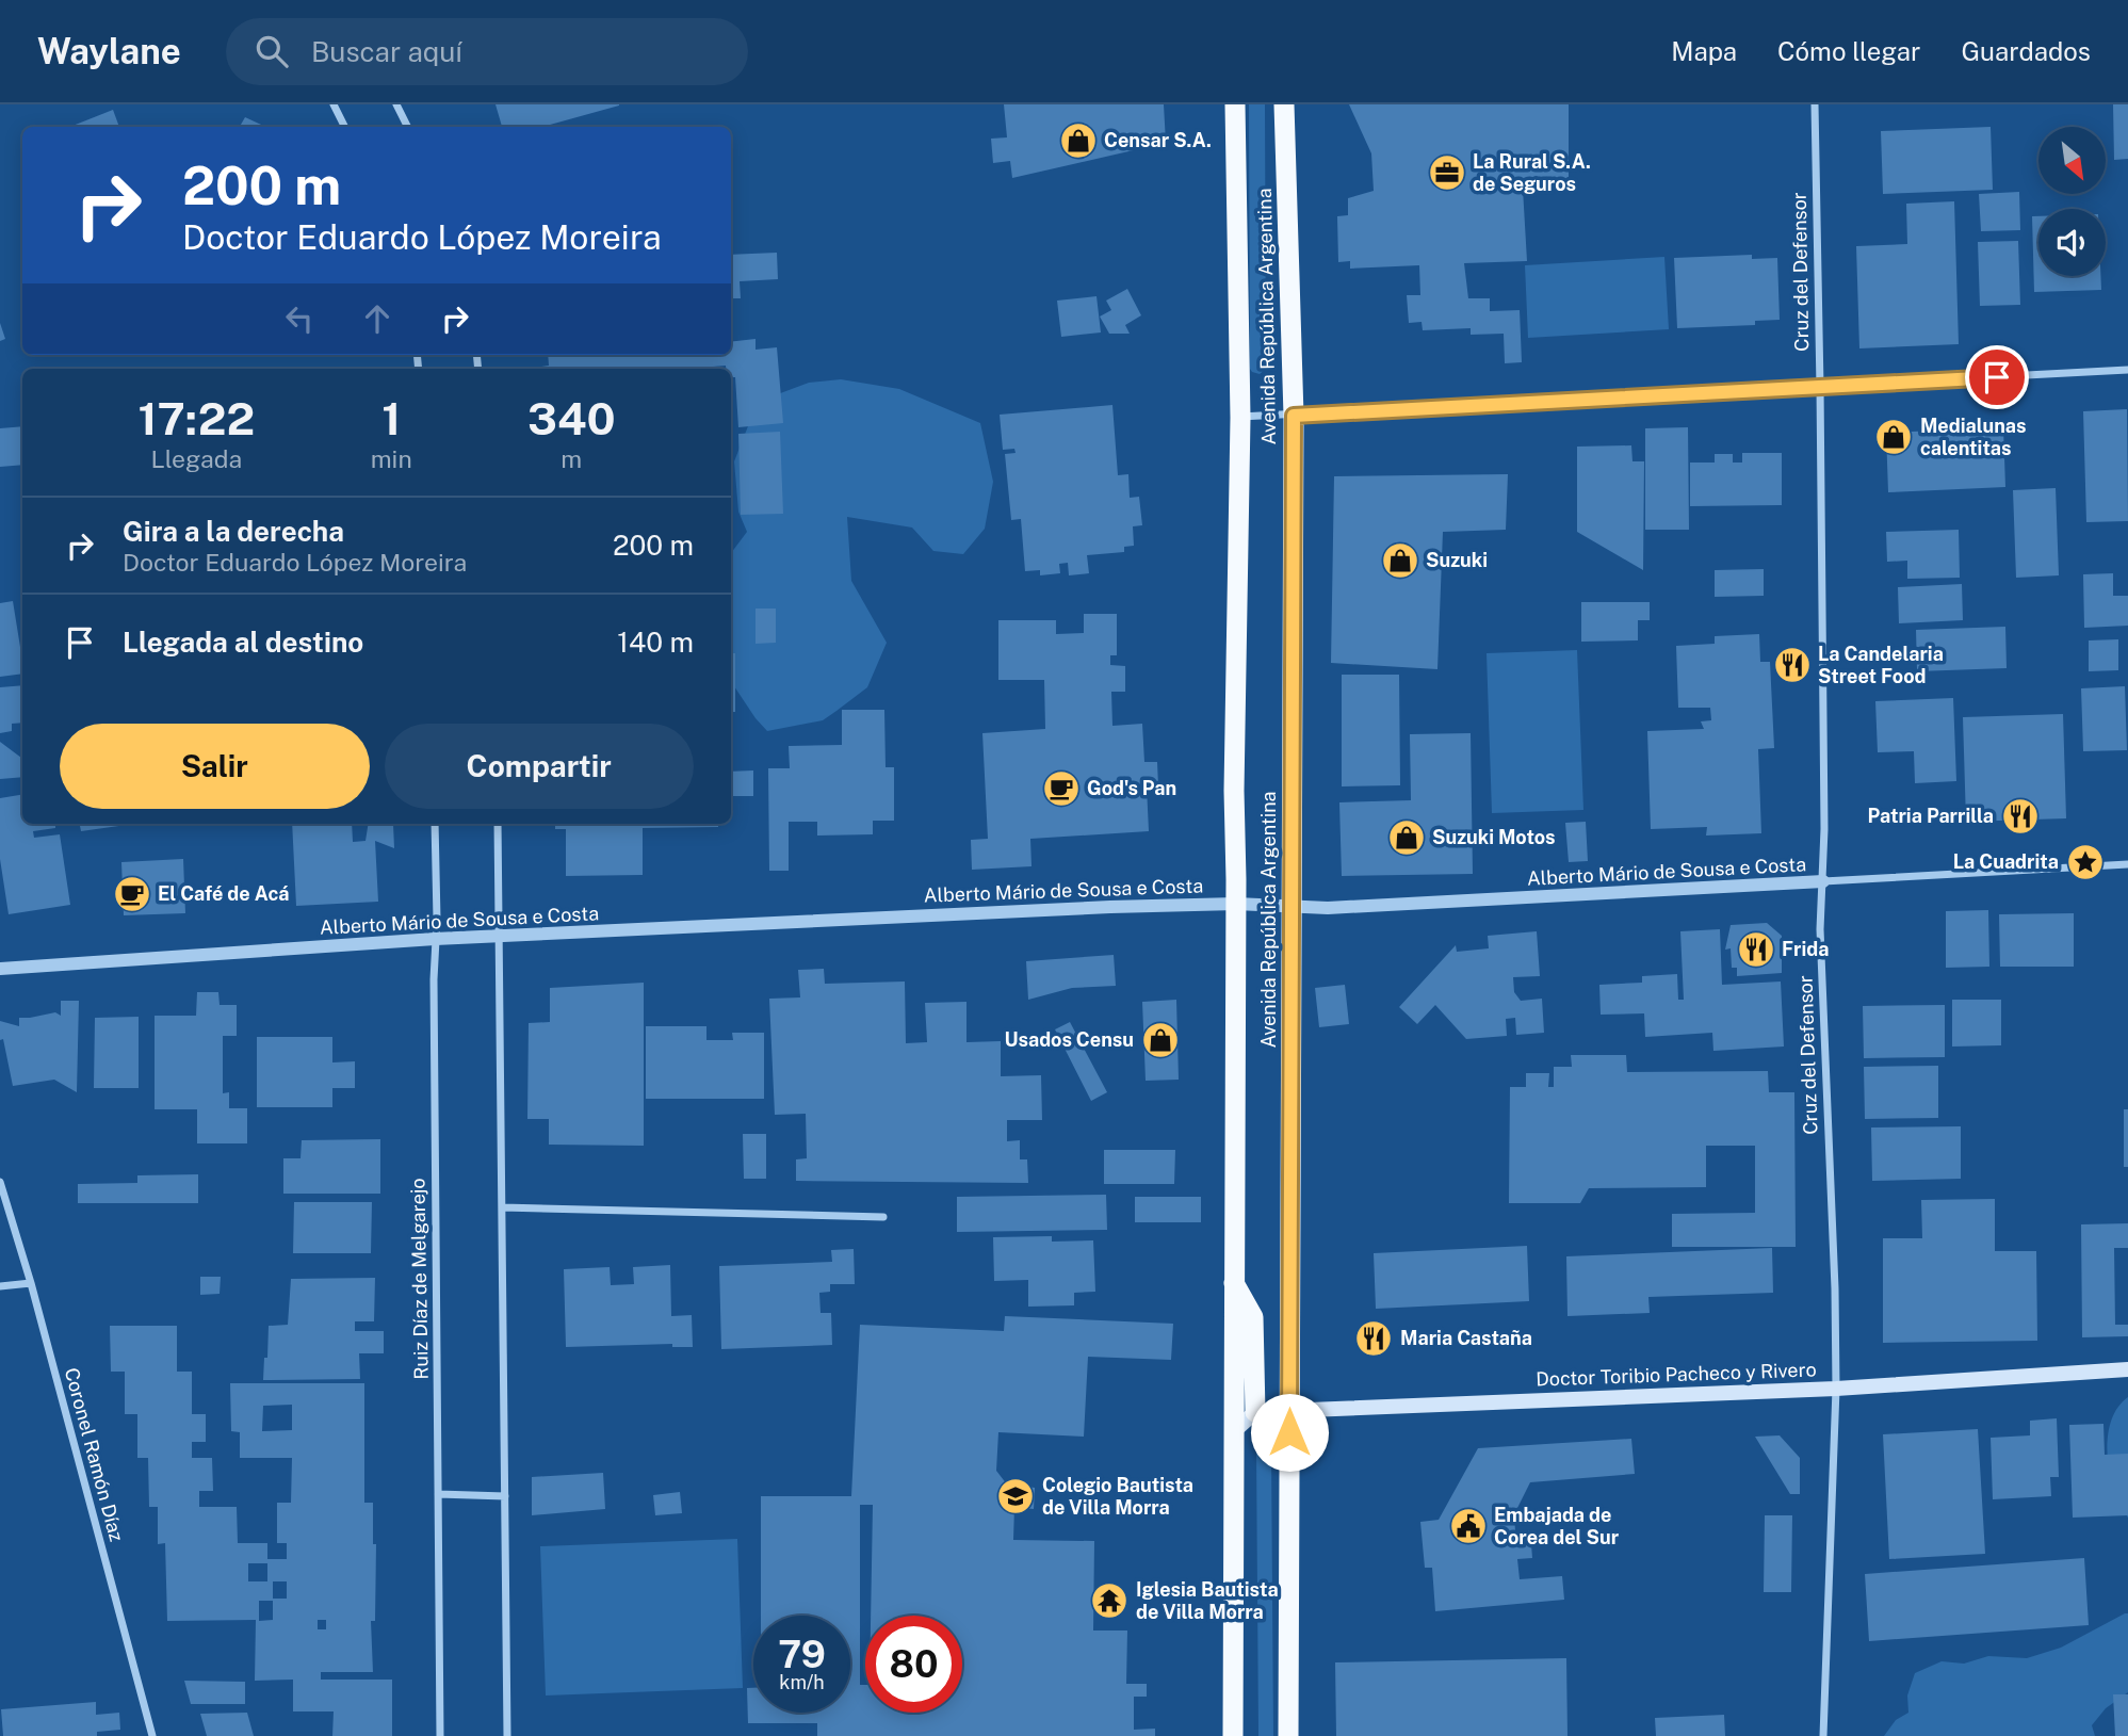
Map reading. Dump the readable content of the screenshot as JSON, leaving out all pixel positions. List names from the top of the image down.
{
  "streets": {
    "highway": ["Avenida República Argentina"],
    "main road": ["Doctor Toribio Pacheco y Rivero"],
    "street": [
      "Cruz del Defensor",
      "Alberto Mário de Sousa e Costa",
      "Ruiz Díaz de Melgarejo",
      "Coronel Ramón Díaz"
    ]
  },
  "crossings": [
    ["Cruz del Defensor", "Alberto Mário de Sousa e Costa"],
    ["Cruz del Defensor", "Doctor Toribio Pacheco y Rivero"],
    ["Avenida República Argentina", "Alberto Mário de Sousa e Costa"],
    ["Avenida República Argentina", "Doctor Toribio Pacheco y Rivero"],
    ["Alberto Mário de Sousa e Costa", "Ruiz Díaz de Melgarejo"]
  ],
  "places": {
    "shop": [
      "Censar S.A.",
      "Medialunas calentitas",
      "Suzuki",
      "Suzuki Motos",
      "Usados Censu"
    ],
    "office": ["La Rural S.A. de Seguros"],
    "restaurant": [
      "La Candelaria Street Food",
      "Patria Parrilla",
      "Frida",
      "Maria Castaña"
    ],
    "cafe": ["God's Pan", "El Café de Acá"],
    "place": ["La Cuadrita"],
    "school or university": ["Colegio Bautista de Villa Morra"],
    "public building": ["Embajada de Corea del Sur"],
    "temple": ["Iglesia Bautista de Villa Morra"]
  },
  "north": "bottom right",
  "page": {
    "header": "Waylane",
    "search": "Buscar aquí",
    "nav": ["Mapa", "Cómo llegar", "Guardados"],
    "turn": ["200 m", "Doctor Eduardo López Moreira"],
    "eta": [
      "17:22",
      "Llegada",
      "1",
      "min",
      "340",
      "m"
    ],
    "list": [
      {
        "name": "Gira a la derecha",
        "note": "Doctor Eduardo López Moreira",
        "value": "200 m"
      },
      {
        "name": "Llegada al destino",
        "value": "140 m"
      }
    ],
    "buttons": ["Salir", "Compartir"],
    "speed": "79 km/h",
    "limit": "80"
  }
}
